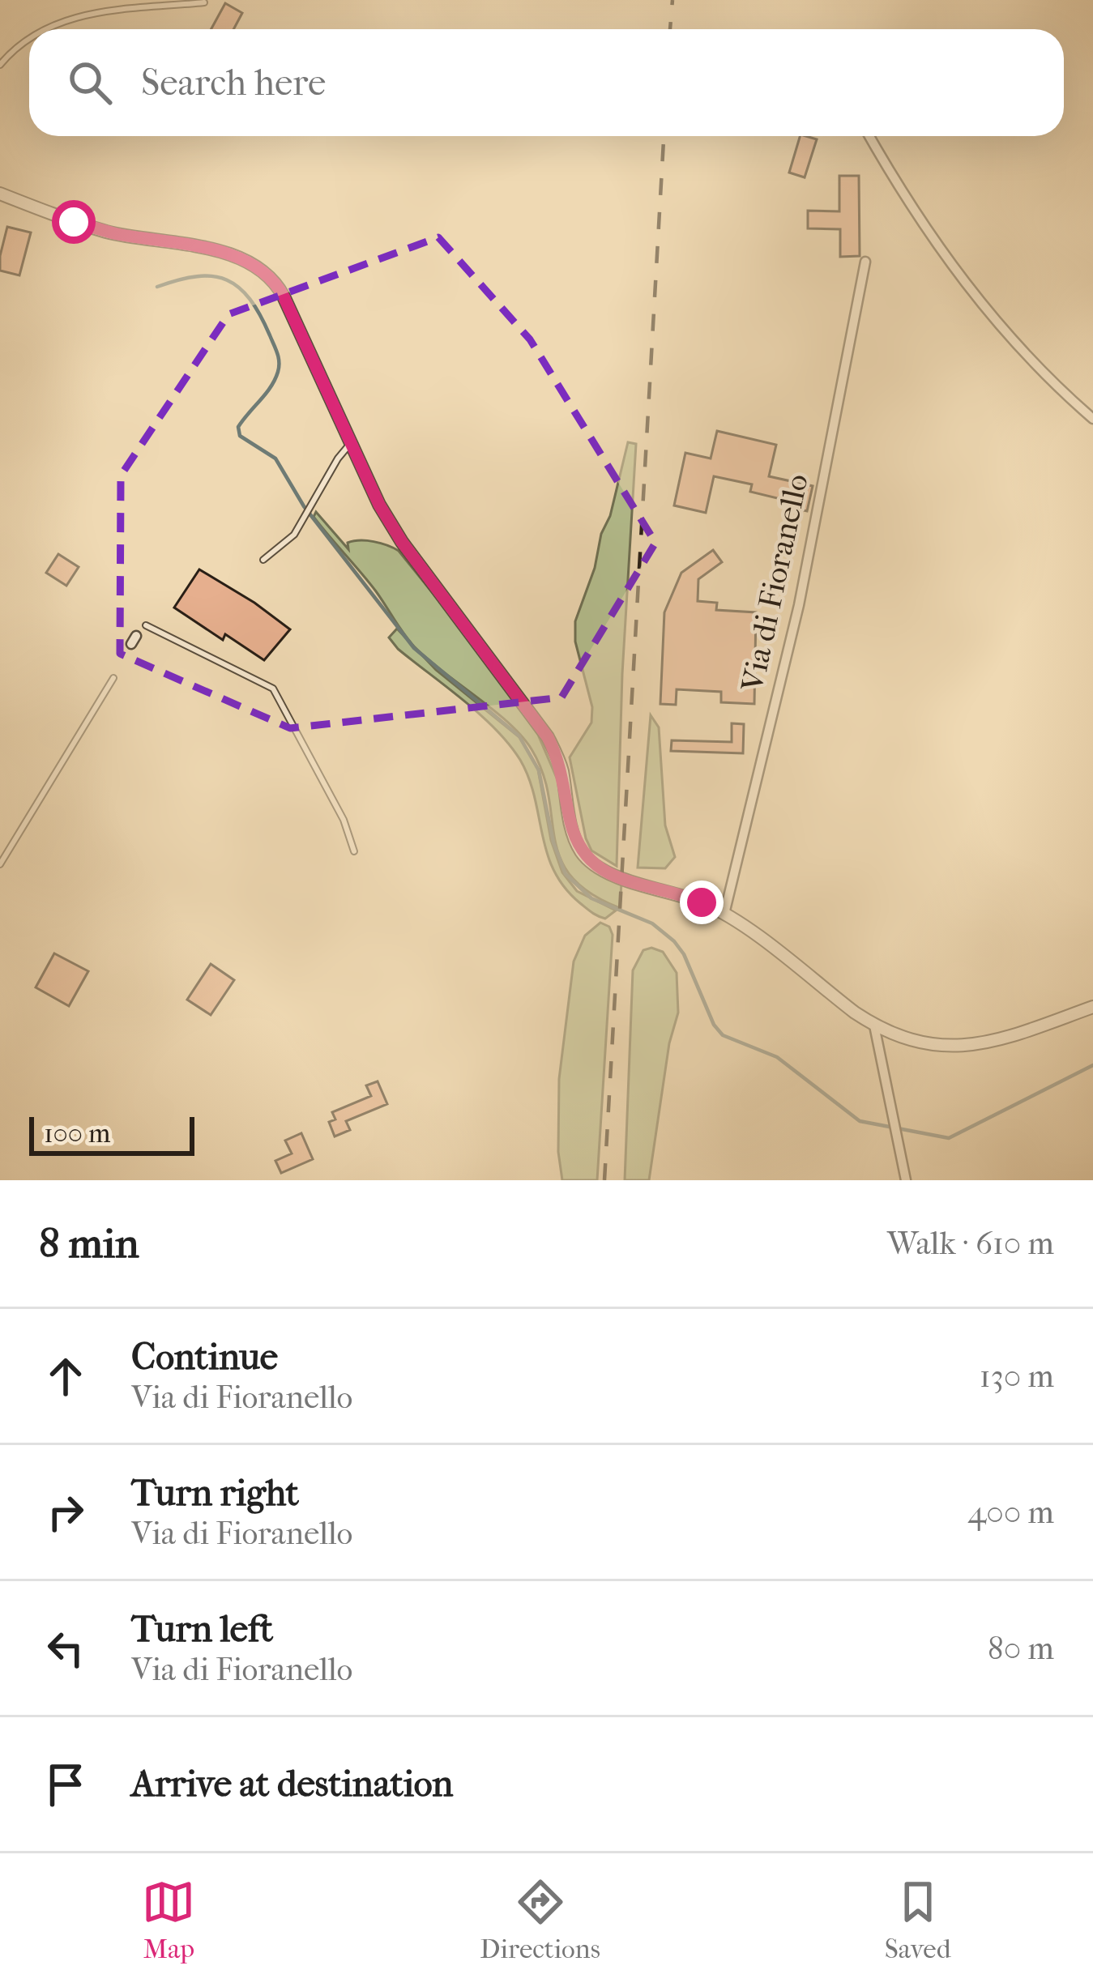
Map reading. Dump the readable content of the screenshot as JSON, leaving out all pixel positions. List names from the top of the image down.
{
  "streets": {
    "street": ["Via di Fioranello"]
  },
  "scale_bar": "100 m",
  "page": {
    "search": "Search here",
    "scale": "100 m",
    "heading": ["8 min", "Walk · 610 m"],
    "list": [
      ["Continue", "Via di Fioranello", "130 m"],
      ["Turn right", "Via di Fioranello", "400 m"],
      ["Turn left", "Via di Fioranello", "80 m"],
      "Arrive at destination"
    ],
    "nav": ["Map", "Directions", "Saved"]
  }
}
